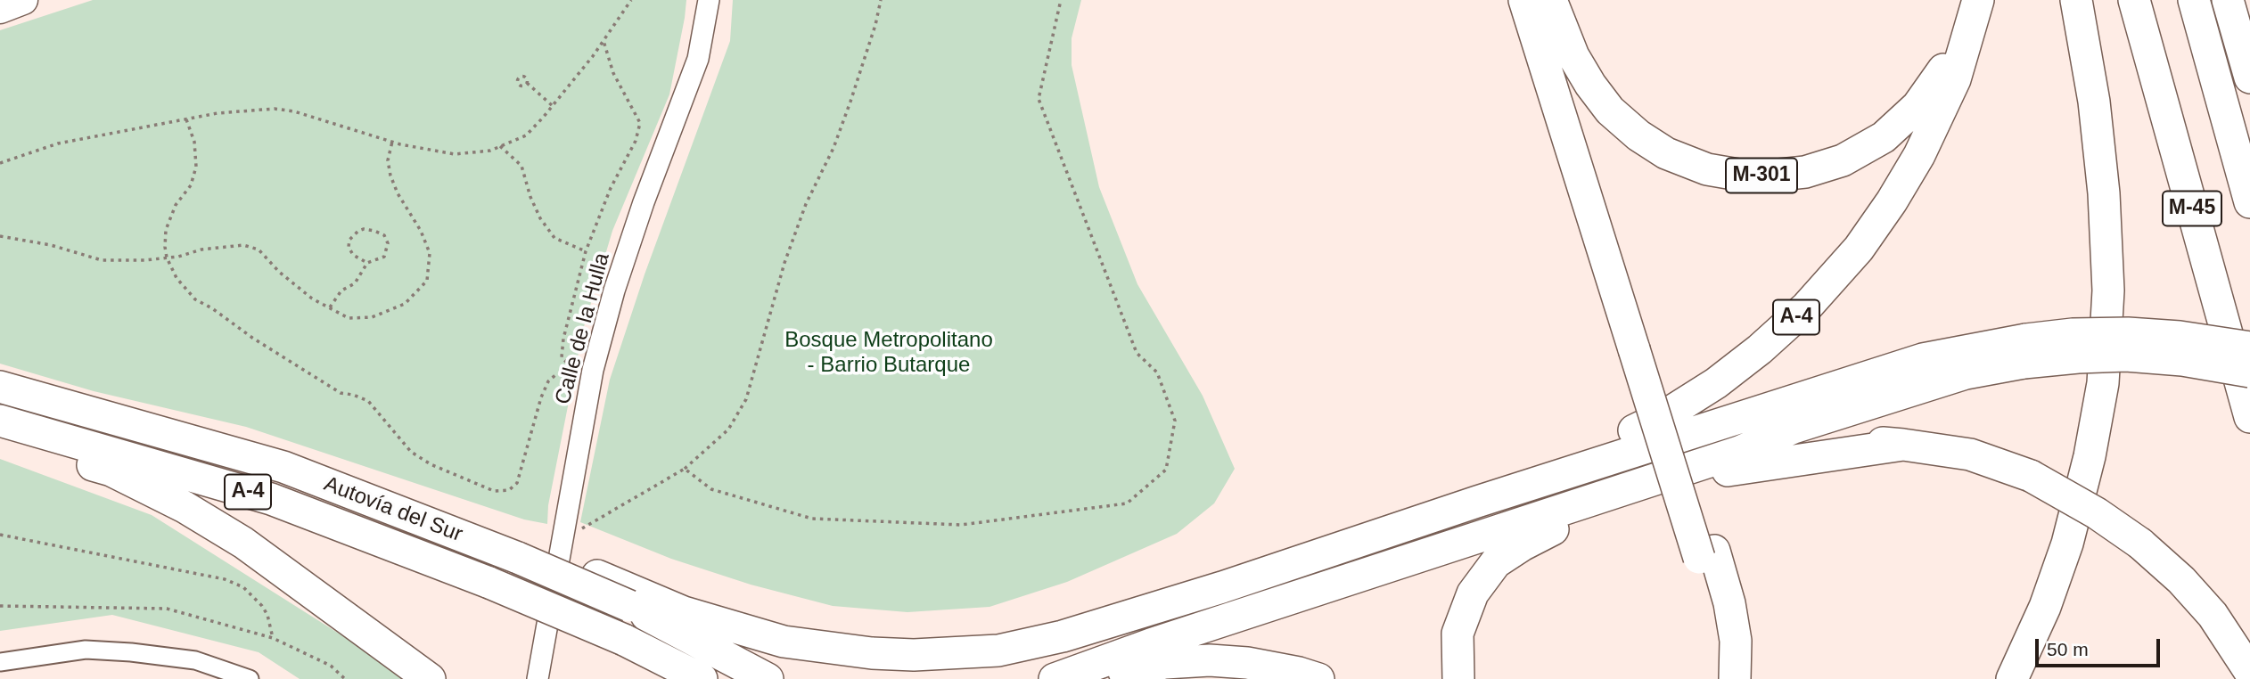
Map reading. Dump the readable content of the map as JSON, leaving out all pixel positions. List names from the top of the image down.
{
  "streets": {
    "highway": [
      "M-301",
      "M-45",
      "A-4",
      "Autovía del Sur"
    ],
    "street": ["Calle de la Hulla"]
  },
  "parks": ["Bosque Metropolitano - Barrio Butarque"],
  "scale_bar": "50 m"
}
